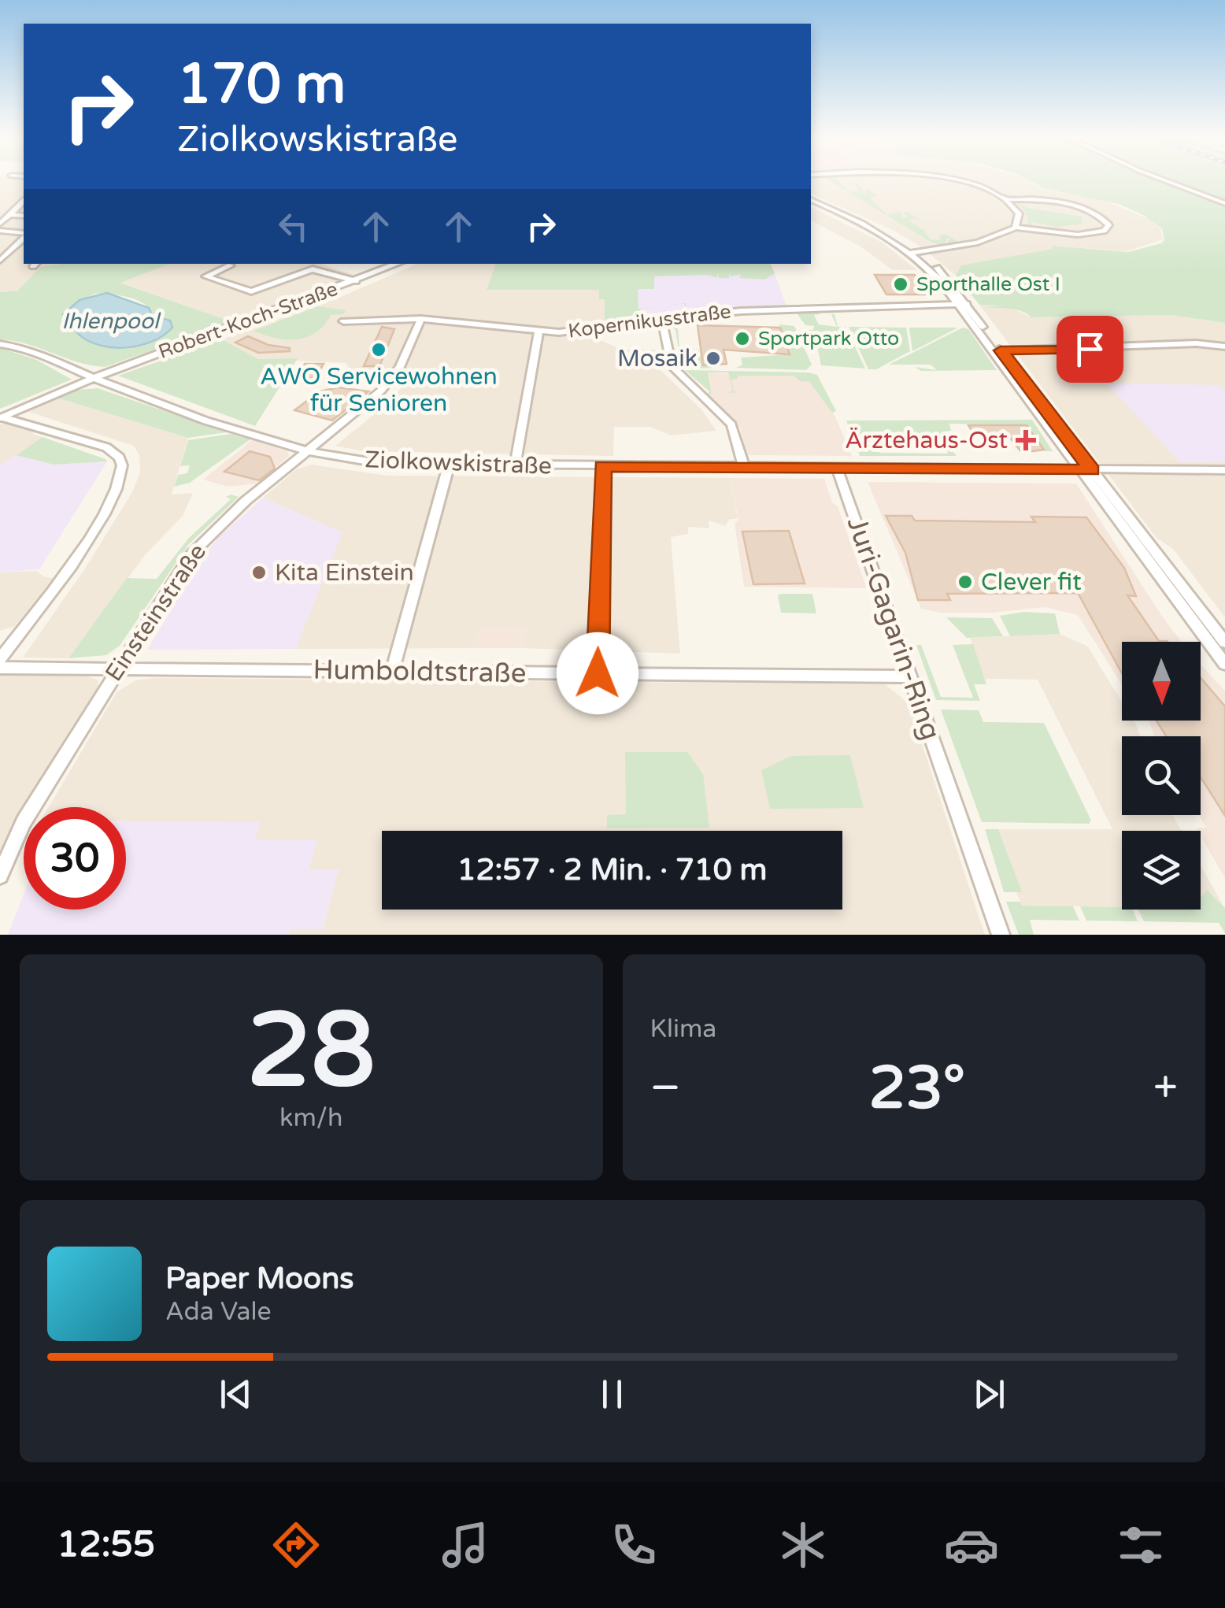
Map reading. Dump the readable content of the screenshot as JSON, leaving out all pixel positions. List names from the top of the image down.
{
  "streets": {
    "street": [
      "Robert-Koch-Straße",
      "Kopernikusstraße",
      "Ziolkowskistraße",
      "Einsteinstraße",
      "Juri-Gagarin-Ring",
      "Humboldtstraße"
    ]
  },
  "crossings": [
    ["Robert-Koch-Straße", "Ziolkowskistraße"],
    ["Kopernikusstraße", "Einsteinstraße"],
    ["Ziolkowskistraße", "Einsteinstraße"],
    ["Ziolkowskistraße", "Juri-Gagarin-Ring"],
    ["Einsteinstraße", "Humboldtstraße"],
    ["Juri-Gagarin-Ring", "Humboldtstraße"]
  ],
  "water": ["Ihlenpool"],
  "places": {
    "other": [
      "Sporthalle Ost I",
      "Sportpark Otto",
      "AWO Servicewohnen für Senioren",
      "Mosaik",
      "Kita Einstein",
      "Clever fit"
    ],
    "health": ["Ärztehaus-Ost"]
  },
  "north": "bottom",
  "page": {
    "turn": ["170 m", "Ziolkowskistraße"],
    "limit": "30",
    "trip": "12:57 · 2 Min. · 710 m",
    "tile": [
      ["28", "km/h"],
      "Klima"
    ],
    "heat": ["−", "23°", "+"],
    "song": ["Paper Moons", "Ada Vale"],
    "tabs": "12:55"
  }
}
